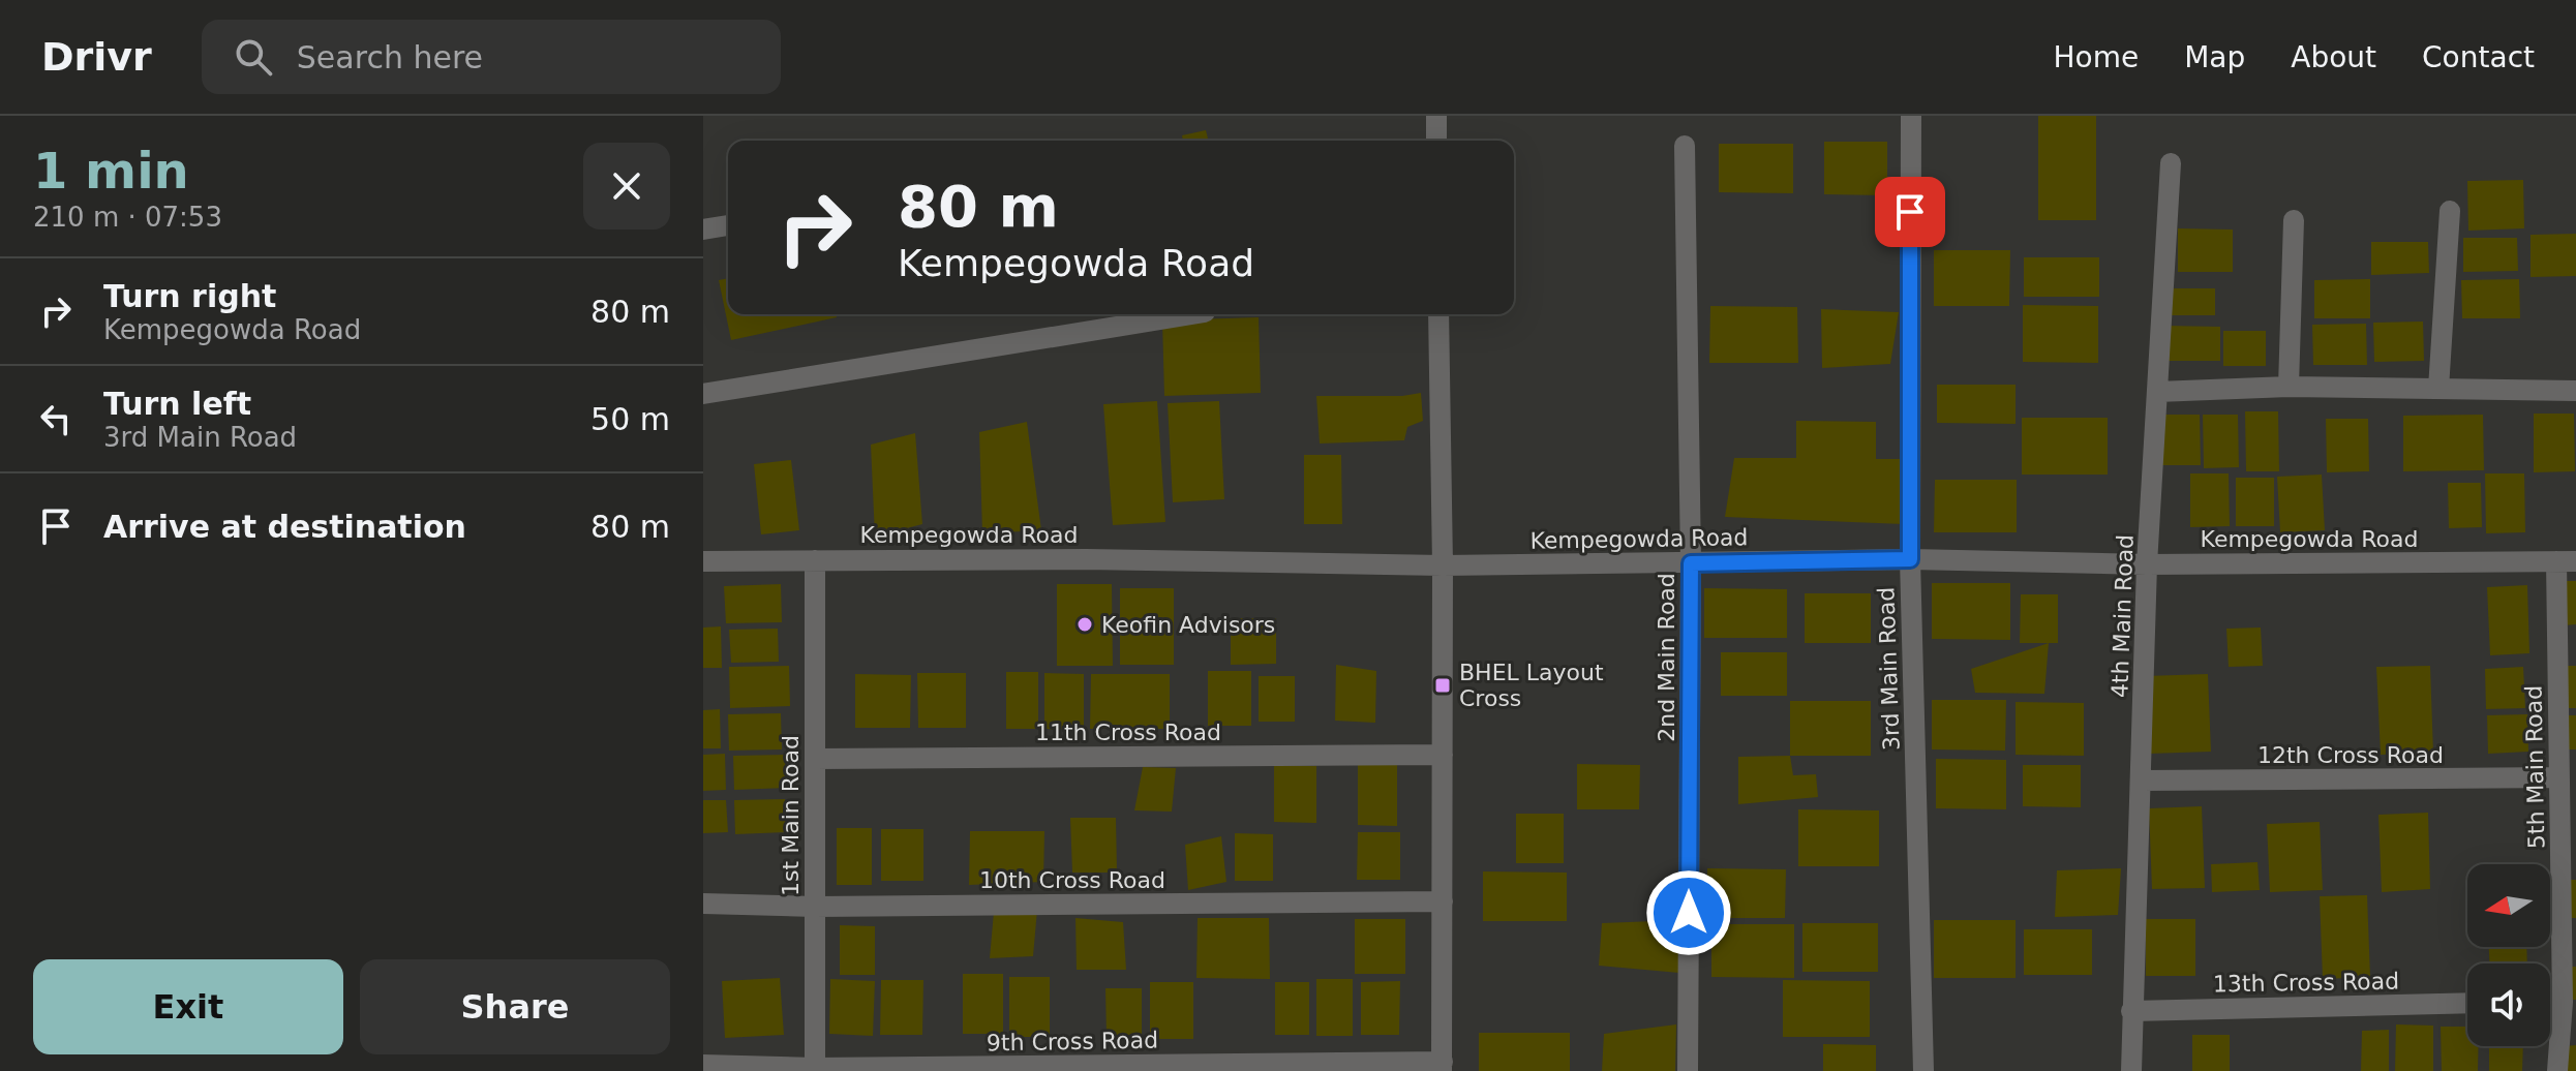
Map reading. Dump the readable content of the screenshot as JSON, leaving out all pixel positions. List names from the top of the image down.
{
  "streets": {
    "street": [
      "Kempegowda Road",
      "4th Main Road",
      "2nd Main Road",
      "3rd Main Road",
      "11th Cross Road",
      "12th Cross Road",
      "5th Main Road",
      "1st Main Road",
      "10th Cross Road",
      "13th Cross Road",
      "9th Cross Road"
    ]
  },
  "crossings": [
    ["Kempegowda Road", "4th Main Road"],
    ["Kempegowda Road", "2nd Main Road"],
    ["Kempegowda Road", "3rd Main Road"],
    ["Kempegowda Road", "5th Main Road"],
    ["Kempegowda Road", "1st Main Road"],
    ["4th Main Road", "12th Cross Road"],
    ["4th Main Road", "13th Cross Road"],
    ["11th Cross Road", "1st Main Road"],
    ["12th Cross Road", "5th Main Road"],
    ["1st Main Road", "10th Cross Road"],
    ["1st Main Road", "9th Cross Road"]
  ],
  "places": {
    "other": ["Keofin Advisors"],
    "transit": ["BHEL Layout Cross"]
  },
  "north": "left",
  "page": {
    "header": "Drivr",
    "search": "Search here",
    "nav": [
      "Home",
      "Map",
      "About",
      "Contact"
    ],
    "heading": ["1 min", "210 m · 07:53"],
    "turn": ["80 m", "Kempegowda Road"],
    "list": [
      {
        "name": "Turn right",
        "note": "Kempegowda Road",
        "value": "80 m"
      },
      {
        "name": "Turn left",
        "note": "3rd Main Road",
        "value": "50 m"
      },
      {
        "name": "Arrive at destination",
        "value": "80 m"
      }
    ],
    "buttons": ["Exit", "Share"]
  }
}
